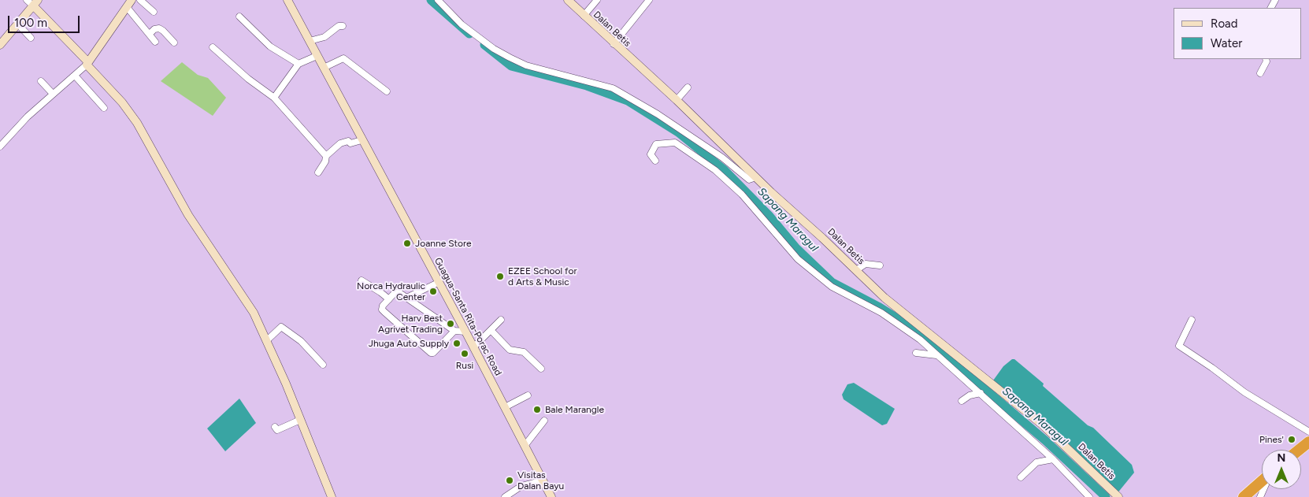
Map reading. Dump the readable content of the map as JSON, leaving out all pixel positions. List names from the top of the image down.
{
  "streets": {
    "street": ["Dalan Betis", "Guagua-Santa Rita-Porac Road"]
  },
  "water": ["Sapang Maragul"],
  "places": [
    "Joanne Store",
    "EZEE School for d Arts & Music",
    "Norca Hydraulic Center",
    "Harv Best Agrivet Trading",
    "Jhuga Auto Supply",
    "Rusi",
    "Bale Marangle",
    "Pines'",
    "Visitas Dalan Bayu"
  ],
  "legend": ["Road", "Water"],
  "scale_bar": "100 m",
  "north": "top"
}
